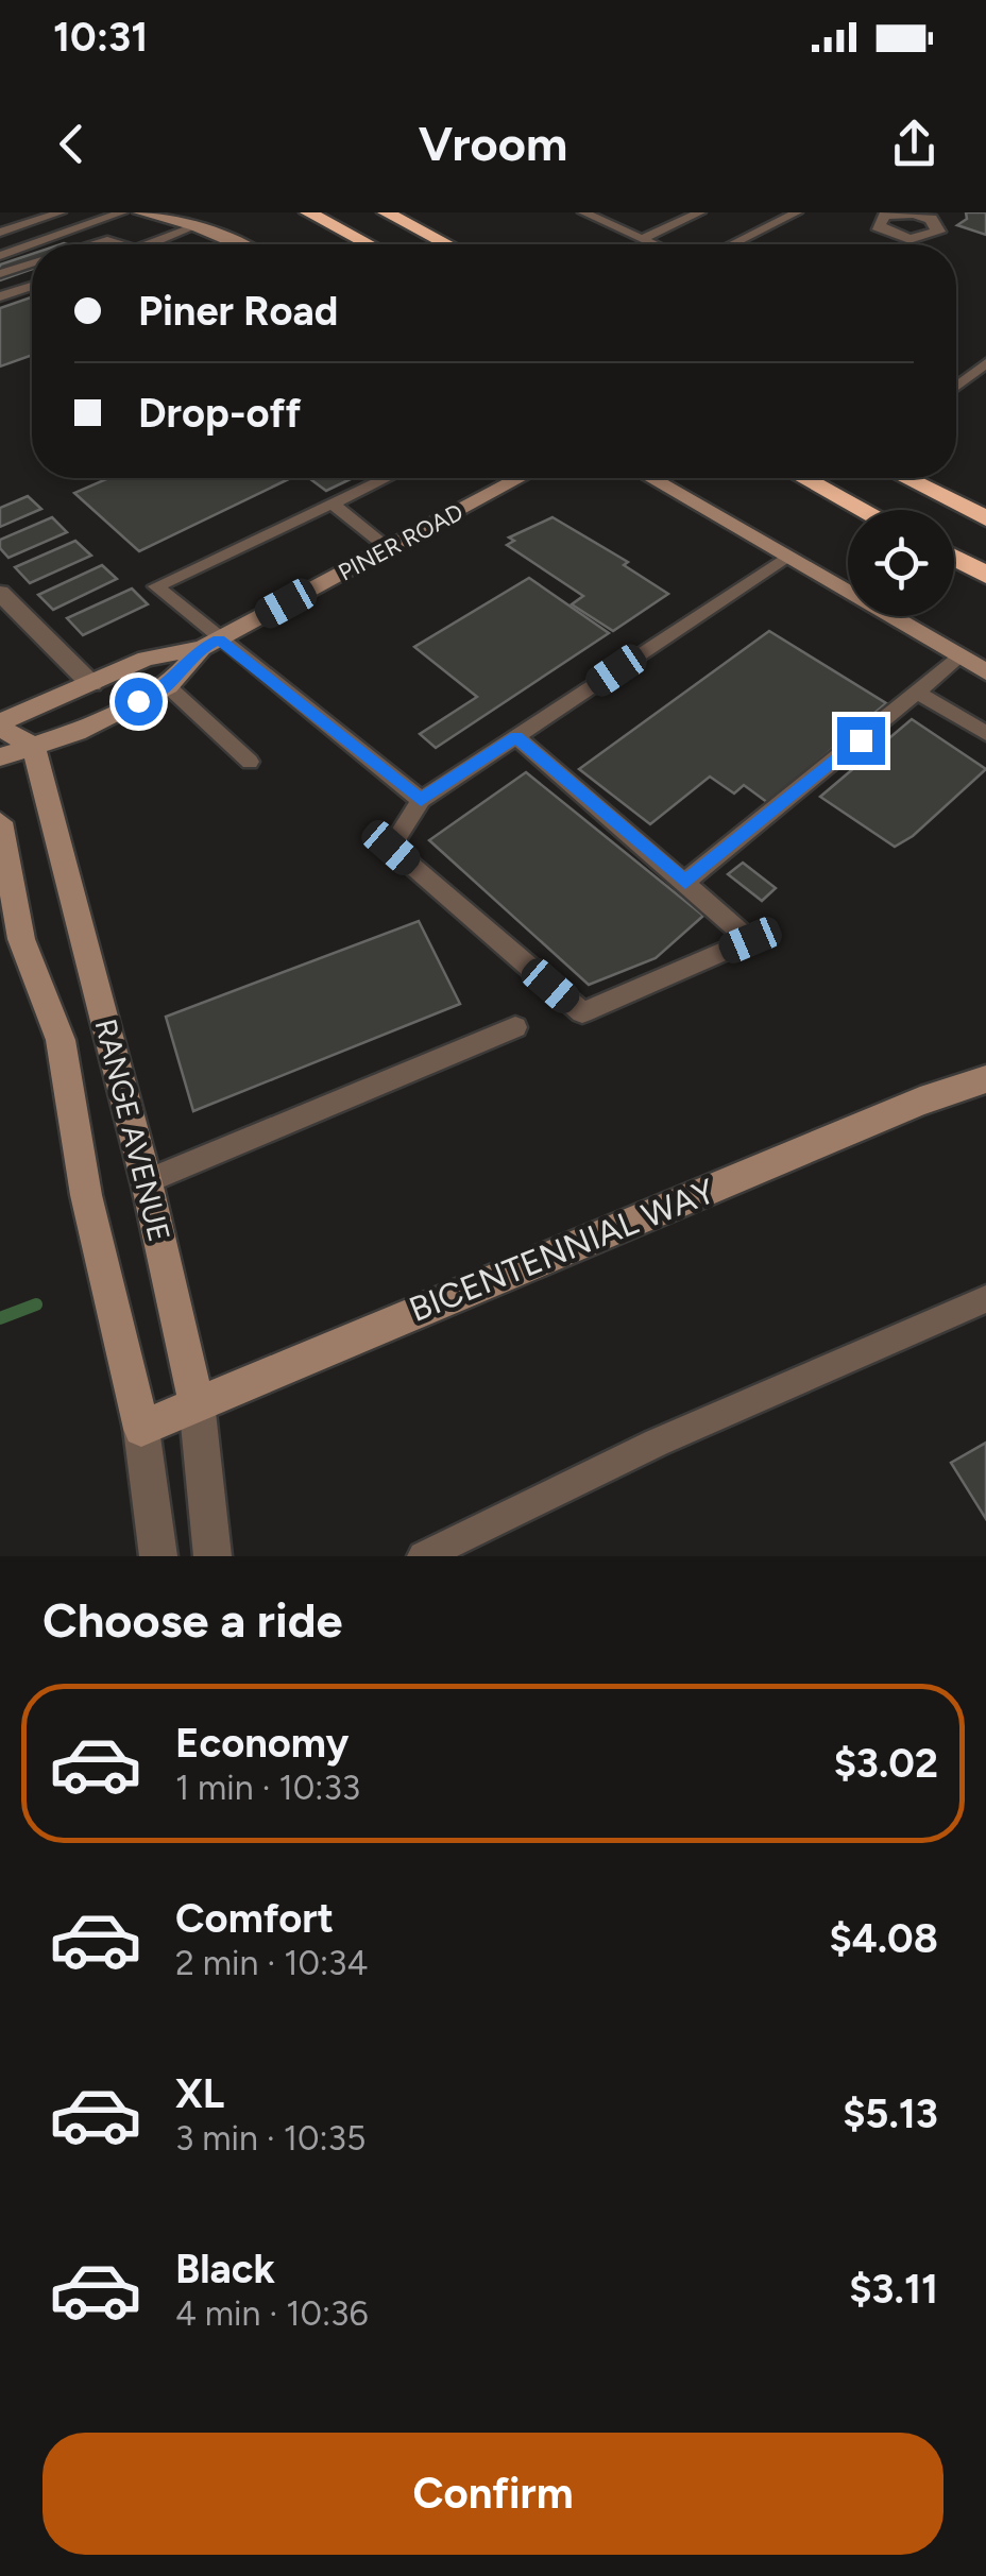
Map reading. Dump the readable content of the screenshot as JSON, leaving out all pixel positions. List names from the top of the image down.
{
  "streets": {
    "main road": ["PINER ROAD", "RANGE AVENUE", "BICENTENNIAL WAY"]
  },
  "crossings": [
    ["PINER ROAD", "RANGE AVENUE"],
    ["RANGE AVENUE", "BICENTENNIAL WAY"]
  ],
  "page": {
    "status": "10:31",
    "header": "Vroom",
    "banner": ["Piner Road", "Drop-off"],
    "heading": "Choose a ride",
    "list": [
      {
        "name": "Economy",
        "note": "1 min · 10:33",
        "value": "$3.02"
      },
      {
        "name": "Comfort",
        "note": "2 min · 10:34",
        "value": "$4.08"
      },
      {
        "name": "XL",
        "note": "3 min · 10:35",
        "value": "$5.13"
      },
      {
        "name": "Black",
        "note": "4 min · 10:36",
        "value": "$3.11"
      }
    ],
    "buttons": "Confirm"
  }
}
